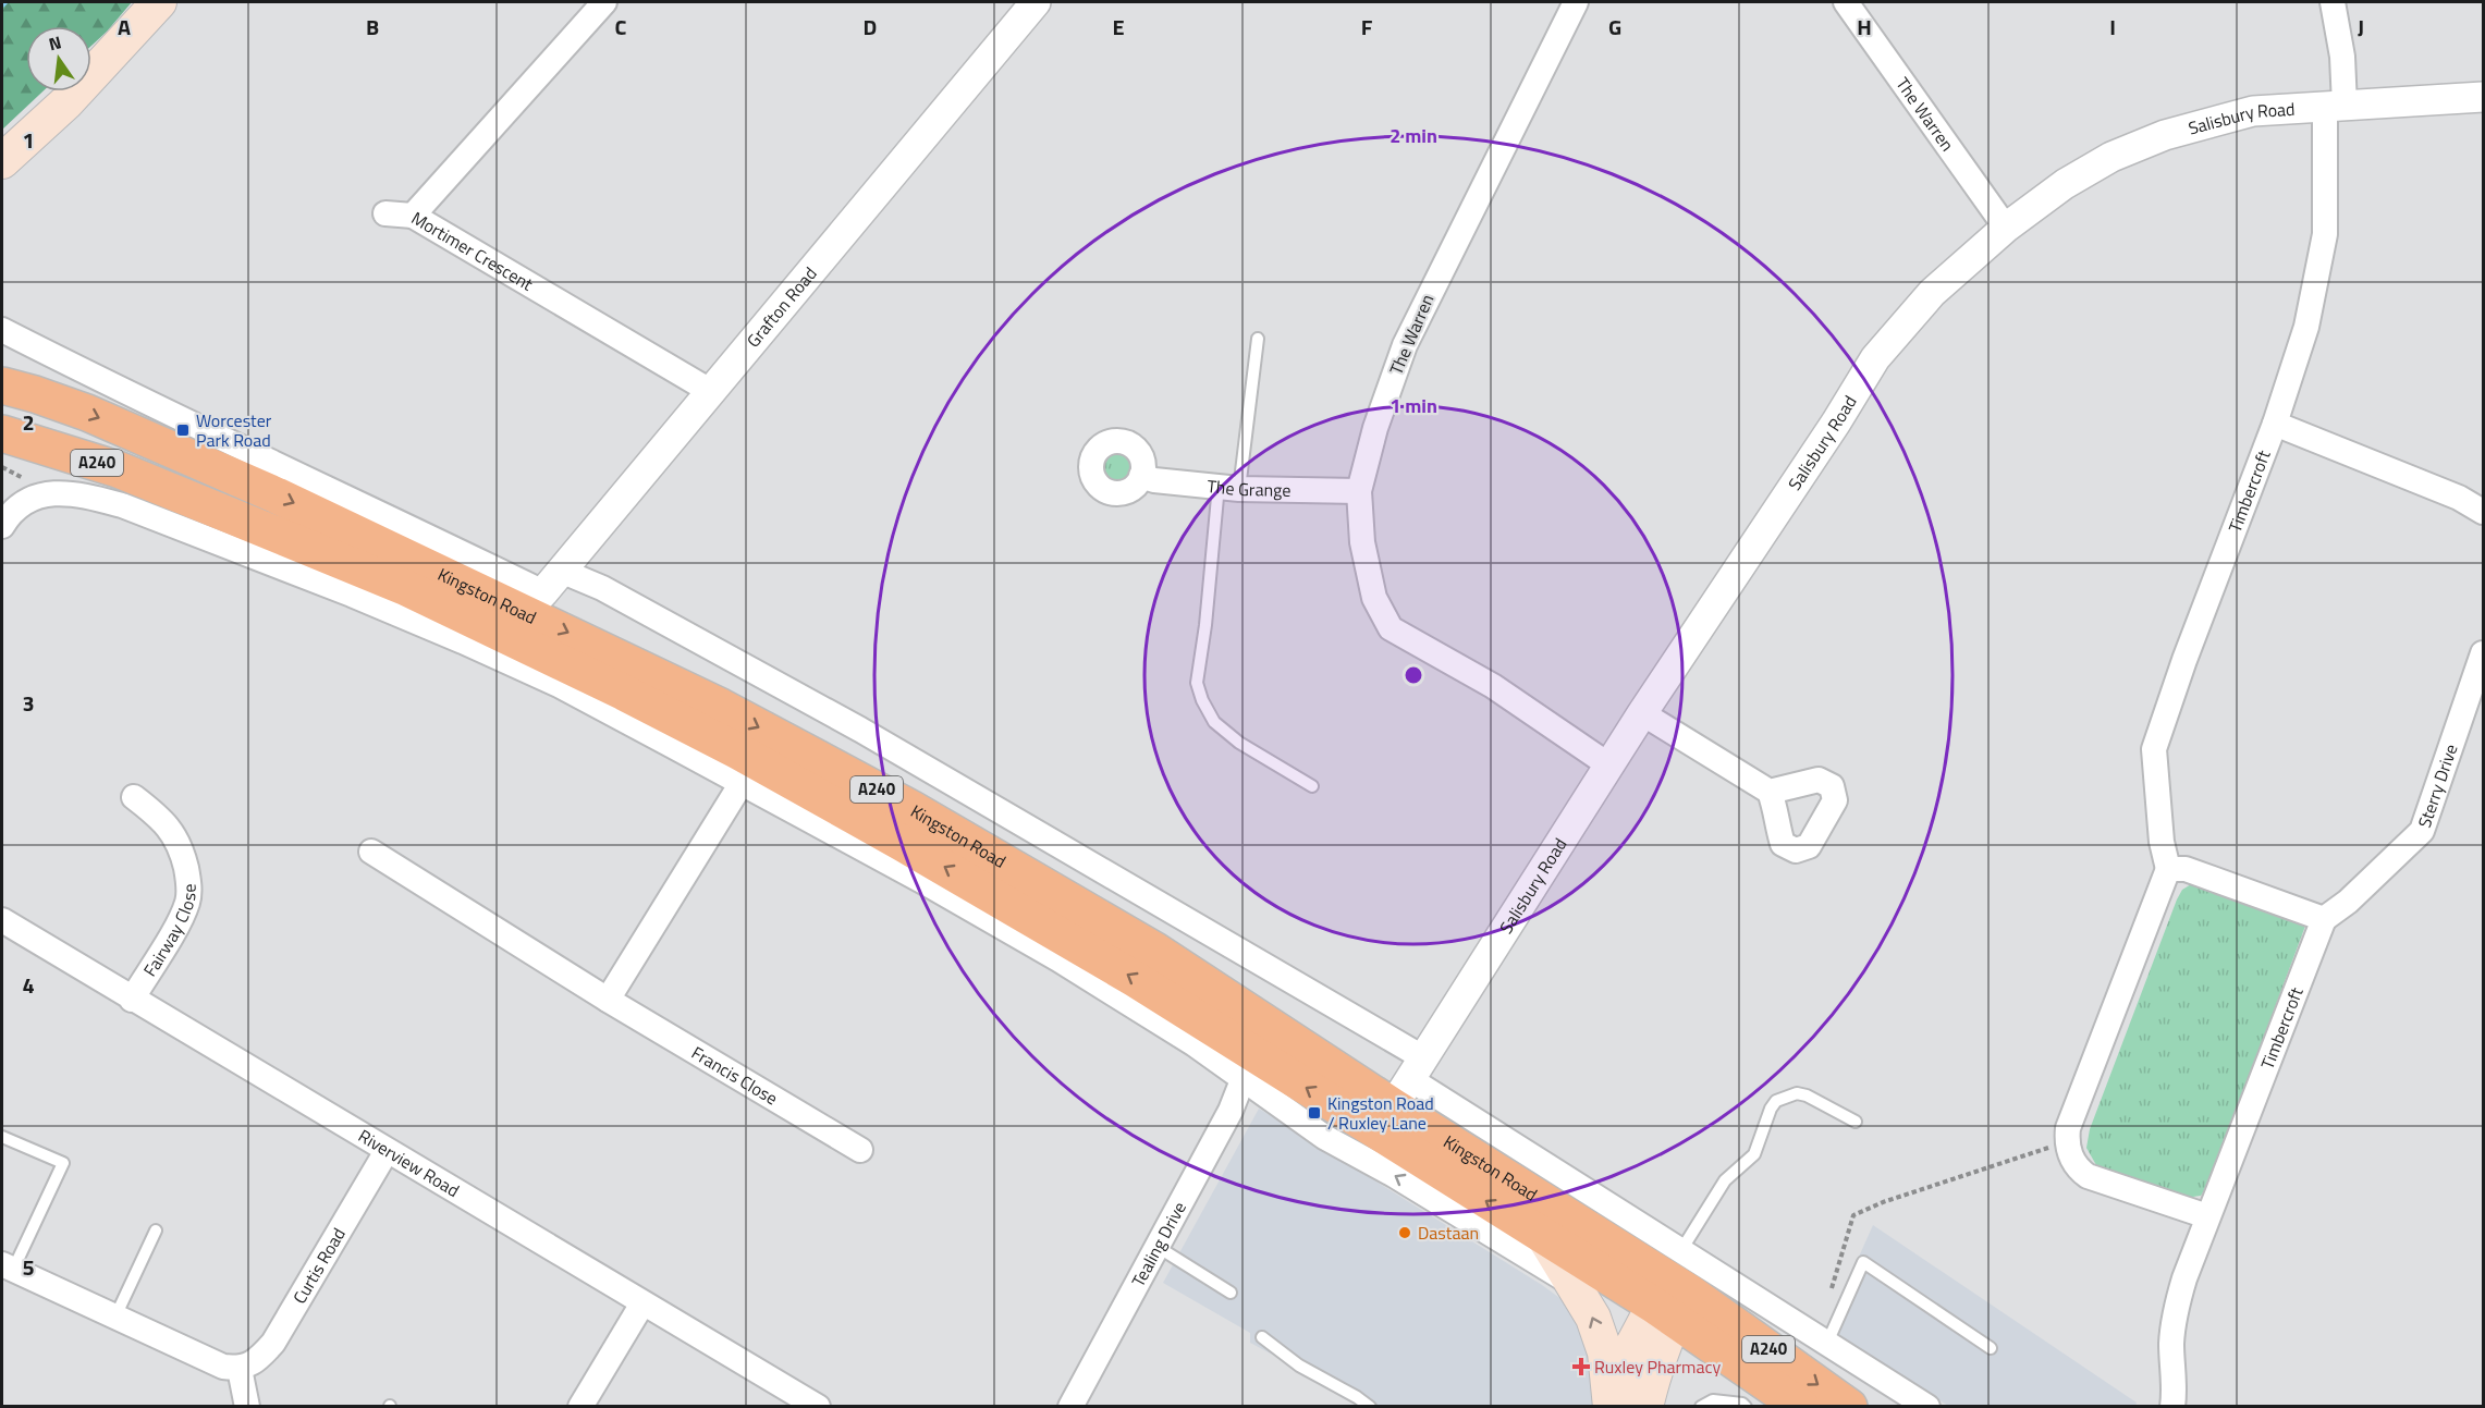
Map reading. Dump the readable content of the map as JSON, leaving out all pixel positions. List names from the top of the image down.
{
  "streets": {
    "highway": ["A240", "Kingston Road"],
    "street": [
      "The Warren",
      "Salisbury Road",
      "Mortimer Crescent",
      "Grafton Road",
      "The Grange",
      "Timbercroft",
      "Sterry Drive",
      "Fairway Close",
      "Francis Close",
      "Riverview Road",
      "Tealing Drive",
      "Curtis Road"
    ]
  },
  "crossings": [
    ["The Warren", "Salisbury Road"],
    ["The Warren", "The Grange"],
    ["Salisbury Road", "Timbercroft"],
    ["Salisbury Road", "Kingston Road"],
    ["Mortimer Crescent", "Grafton Road"],
    ["Grafton Road", "Kingston Road"],
    ["Timbercroft", "Sterry Drive"],
    ["Fairway Close", "Riverview Road"],
    ["Riverview Road", "Curtis Road"]
  ],
  "places": {
    "transit": ["Worcester Park Road", "Kingston Road / Ruxley Lane"],
    "other": ["Dastaan"],
    "health": ["Ruxley Pharmacy"]
  },
  "north": "top",
  "grid": {
    "columns": [
      "A",
      "B",
      "C",
      "D",
      "E",
      "F",
      "G",
      "H",
      "I",
      "J"
    ],
    "rows": [
      "1",
      "2",
      "3",
      "4",
      "5"
    ]
  },
  "rings": ["2 min", "1 min"]
}
